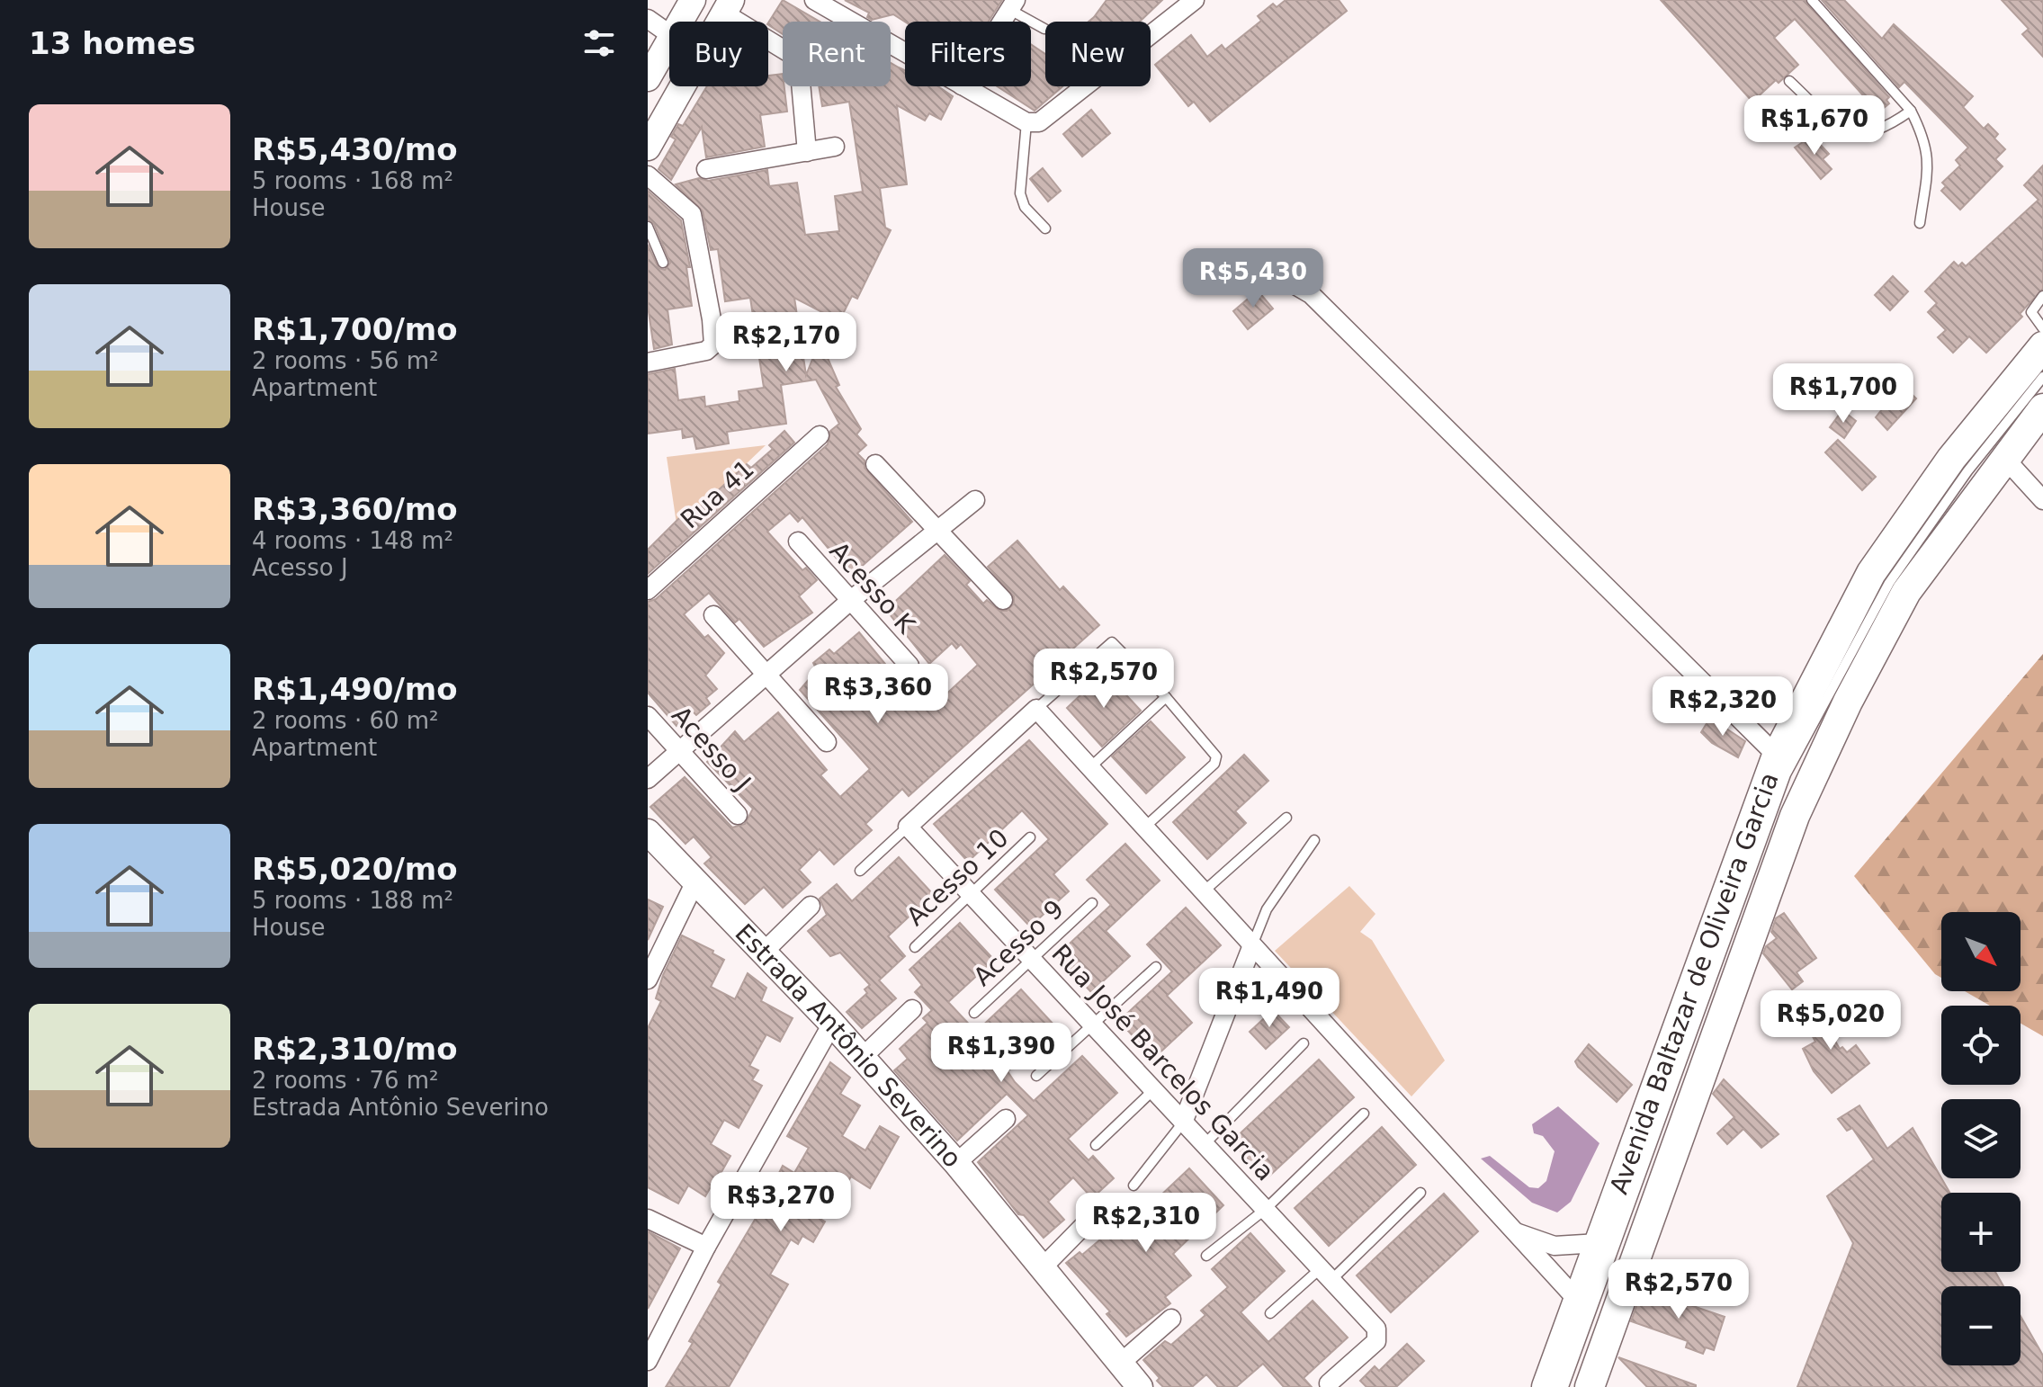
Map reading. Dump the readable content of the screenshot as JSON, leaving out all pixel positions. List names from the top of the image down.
{
  "streets": {
    "main road": ["Avenida Baltazar de Oliveira Garcia", "Estrada Antônio Severino"],
    "street": [
      "Rua 41",
      "Acesso K",
      "Acesso J",
      "Rua José Barcelos Garcia"
    ],
    "lane": ["Acesso 10", "Acesso 9"]
  },
  "crossings": [
    ["Acesso 10", "Rua José Barcelos Garcia"],
    ["Acesso 9", "Rua José Barcelos Garcia"]
  ],
  "north": "bottom right",
  "page": {
    "heading": "13 homes",
    "chip": [
      "Buy",
      "Rent",
      "Filters",
      "New"
    ],
    "list": [
      {
        "name": "R$5,430/mo",
        "note": "5 rooms · 168 m² · House"
      },
      {
        "name": "R$1,700/mo",
        "note": "2 rooms · 56 m² · Apartment"
      },
      {
        "name": "R$3,360/mo",
        "note": "4 rooms · 148 m² · Acesso J"
      },
      {
        "name": "R$1,490/mo",
        "note": "2 rooms · 60 m² · Apartment"
      },
      {
        "name": "R$5,020/mo",
        "note": "5 rooms · 188 m² · House"
      },
      {
        "name": "R$2,310/mo",
        "note": "2 rooms · 76 m² · Estrada Antônio Severino"
      }
    ],
    "price": [
      "R$1,670",
      "R$5,430",
      "R$2,170",
      "R$1,700",
      "R$2,570",
      "R$3,360",
      "R$2,320",
      "R$1,490",
      "R$5,020",
      "R$1,390",
      "R$3,270",
      "R$2,310",
      "R$2,570"
    ],
    "map_buttons": ["+", "−"]
  }
}
